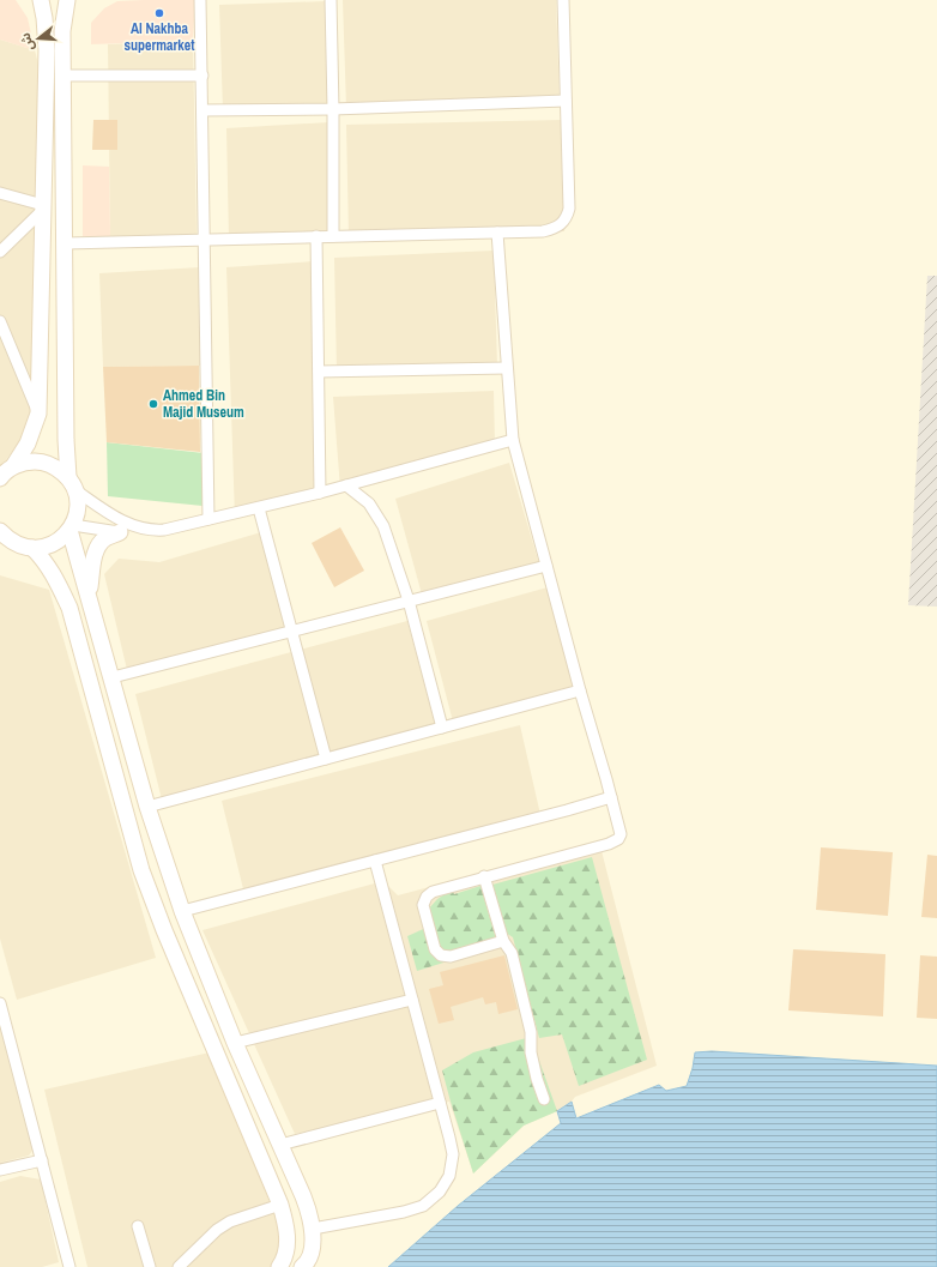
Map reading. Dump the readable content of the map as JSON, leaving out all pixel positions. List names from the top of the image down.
{
  "places": ["Al Nakhba supermarket", "Ahmed Bin Majid Museum"],
  "north": "left"
}
